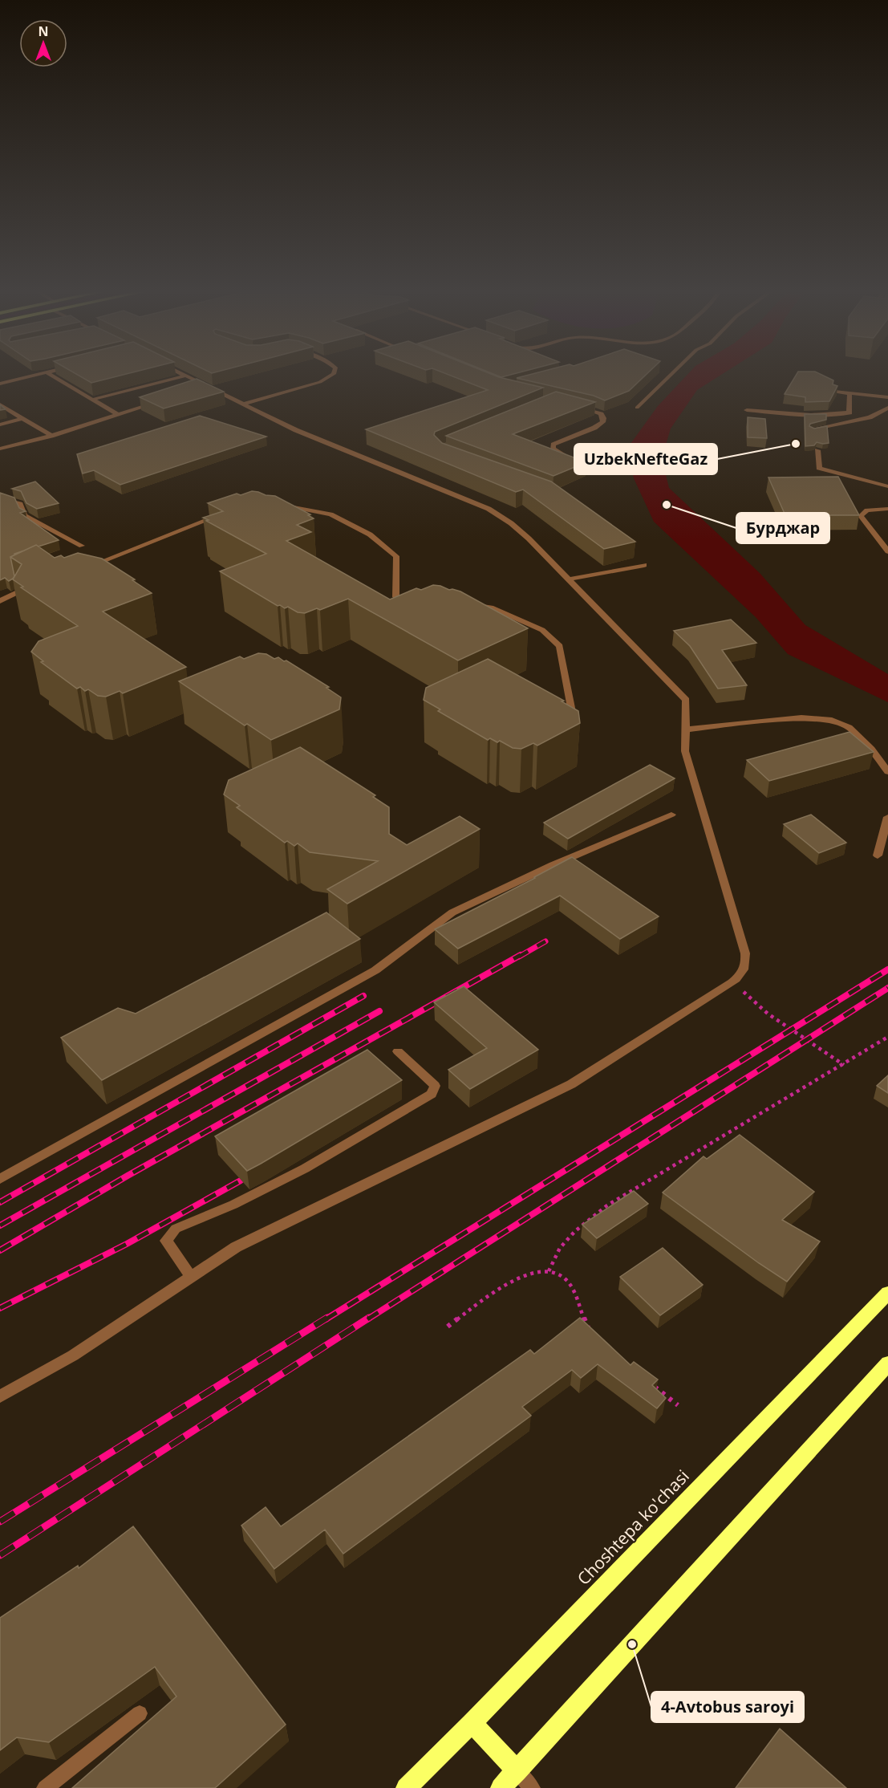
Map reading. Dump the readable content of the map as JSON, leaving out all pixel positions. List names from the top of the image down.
{
  "streets": {
    "main road": ["Choshtepa ko'chasi"]
  },
  "places": ["UzbekNefteGaz", "Бурджар", "4-Avtobus saroyi"],
  "north": "top"
}
